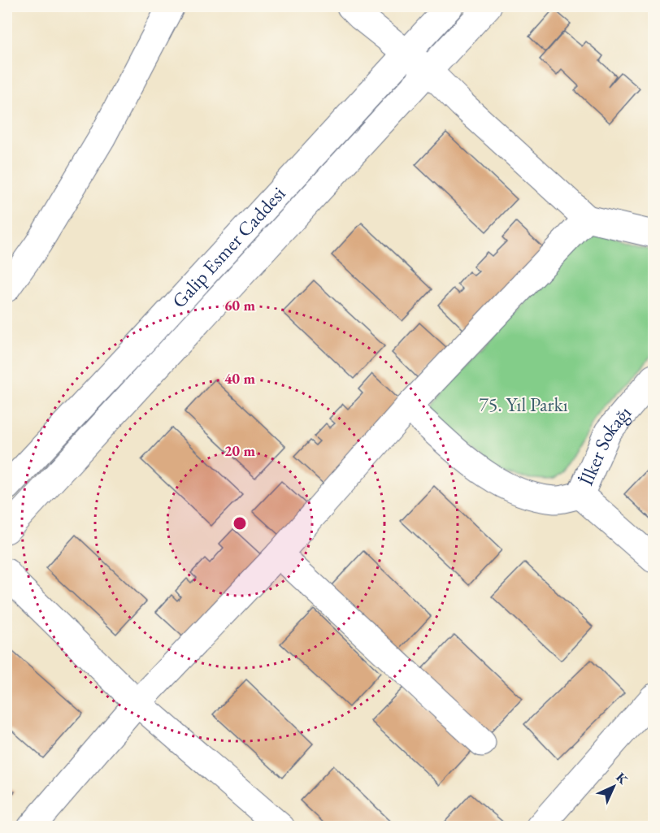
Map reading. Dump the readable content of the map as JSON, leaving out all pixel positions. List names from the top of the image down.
{
  "streets": {
    "street": ["Galip Esmer Caddesi", "İlker Sokağı"]
  },
  "parks": ["75. Yıl Parkı"],
  "north": "top right",
  "rings": ["60 m", "40 m", "20 m"]
}
